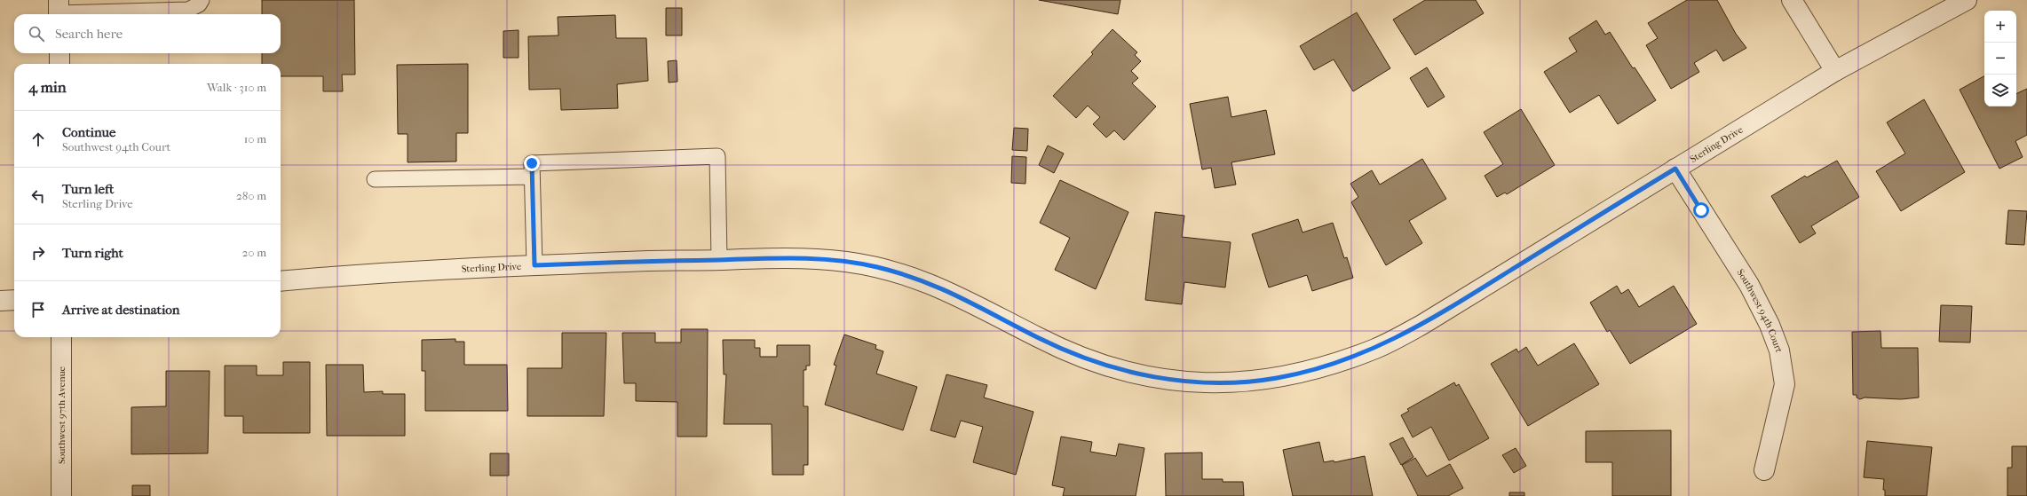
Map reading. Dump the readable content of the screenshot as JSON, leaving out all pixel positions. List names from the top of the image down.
{
  "streets": {
    "street": ["Sterling Drive", "Southwest 94th Court", "Southwest 97th Avenue"]
  },
  "crossings": [
    ["Sterling Drive", "Southwest 94th Court"]
  ],
  "page": {
    "map_buttons": ["+", "−"],
    "search": "Search here",
    "heading": ["4 min", "Walk · 310 m"],
    "list": [
      ["Continue", "Southwest 94th Court", "10 m"],
      ["Turn left", "Sterling Drive", "280 m"],
      ["Turn right", "20 m"],
      "Arrive at destination"
    ]
  }
}
